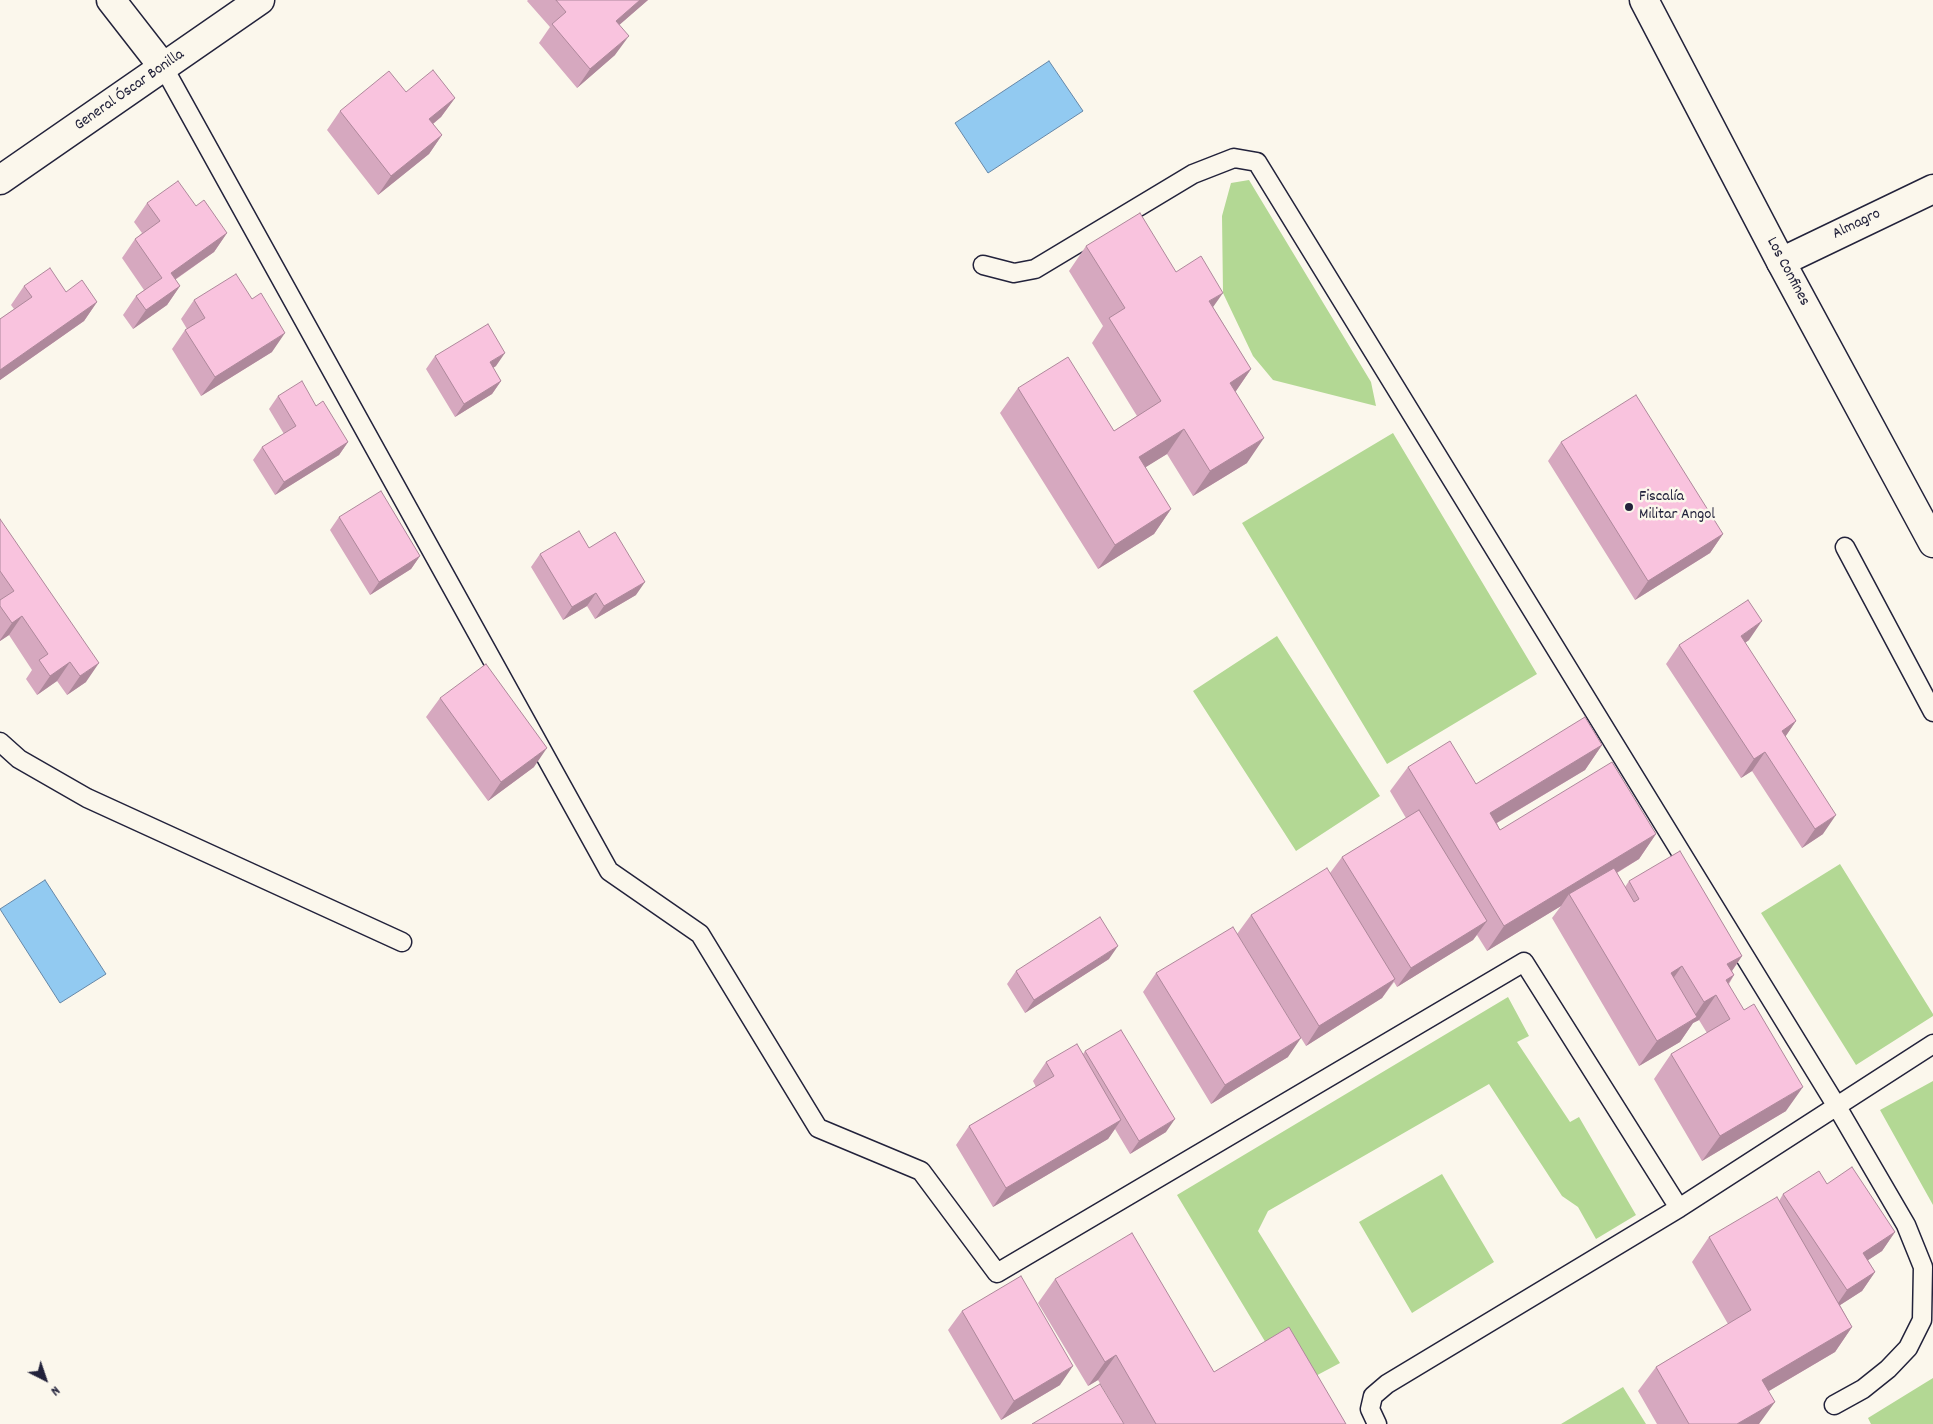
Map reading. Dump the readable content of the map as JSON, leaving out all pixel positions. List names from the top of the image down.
{
  "streets": {
    "main road": ["General Óscar Bonilla", "Almagro", "Los Confines"]
  },
  "crossings": [
    ["Almagro", "Los Confines"]
  ],
  "places": ["Fiscalía Militar Angol"],
  "north": "bottom right"
}
